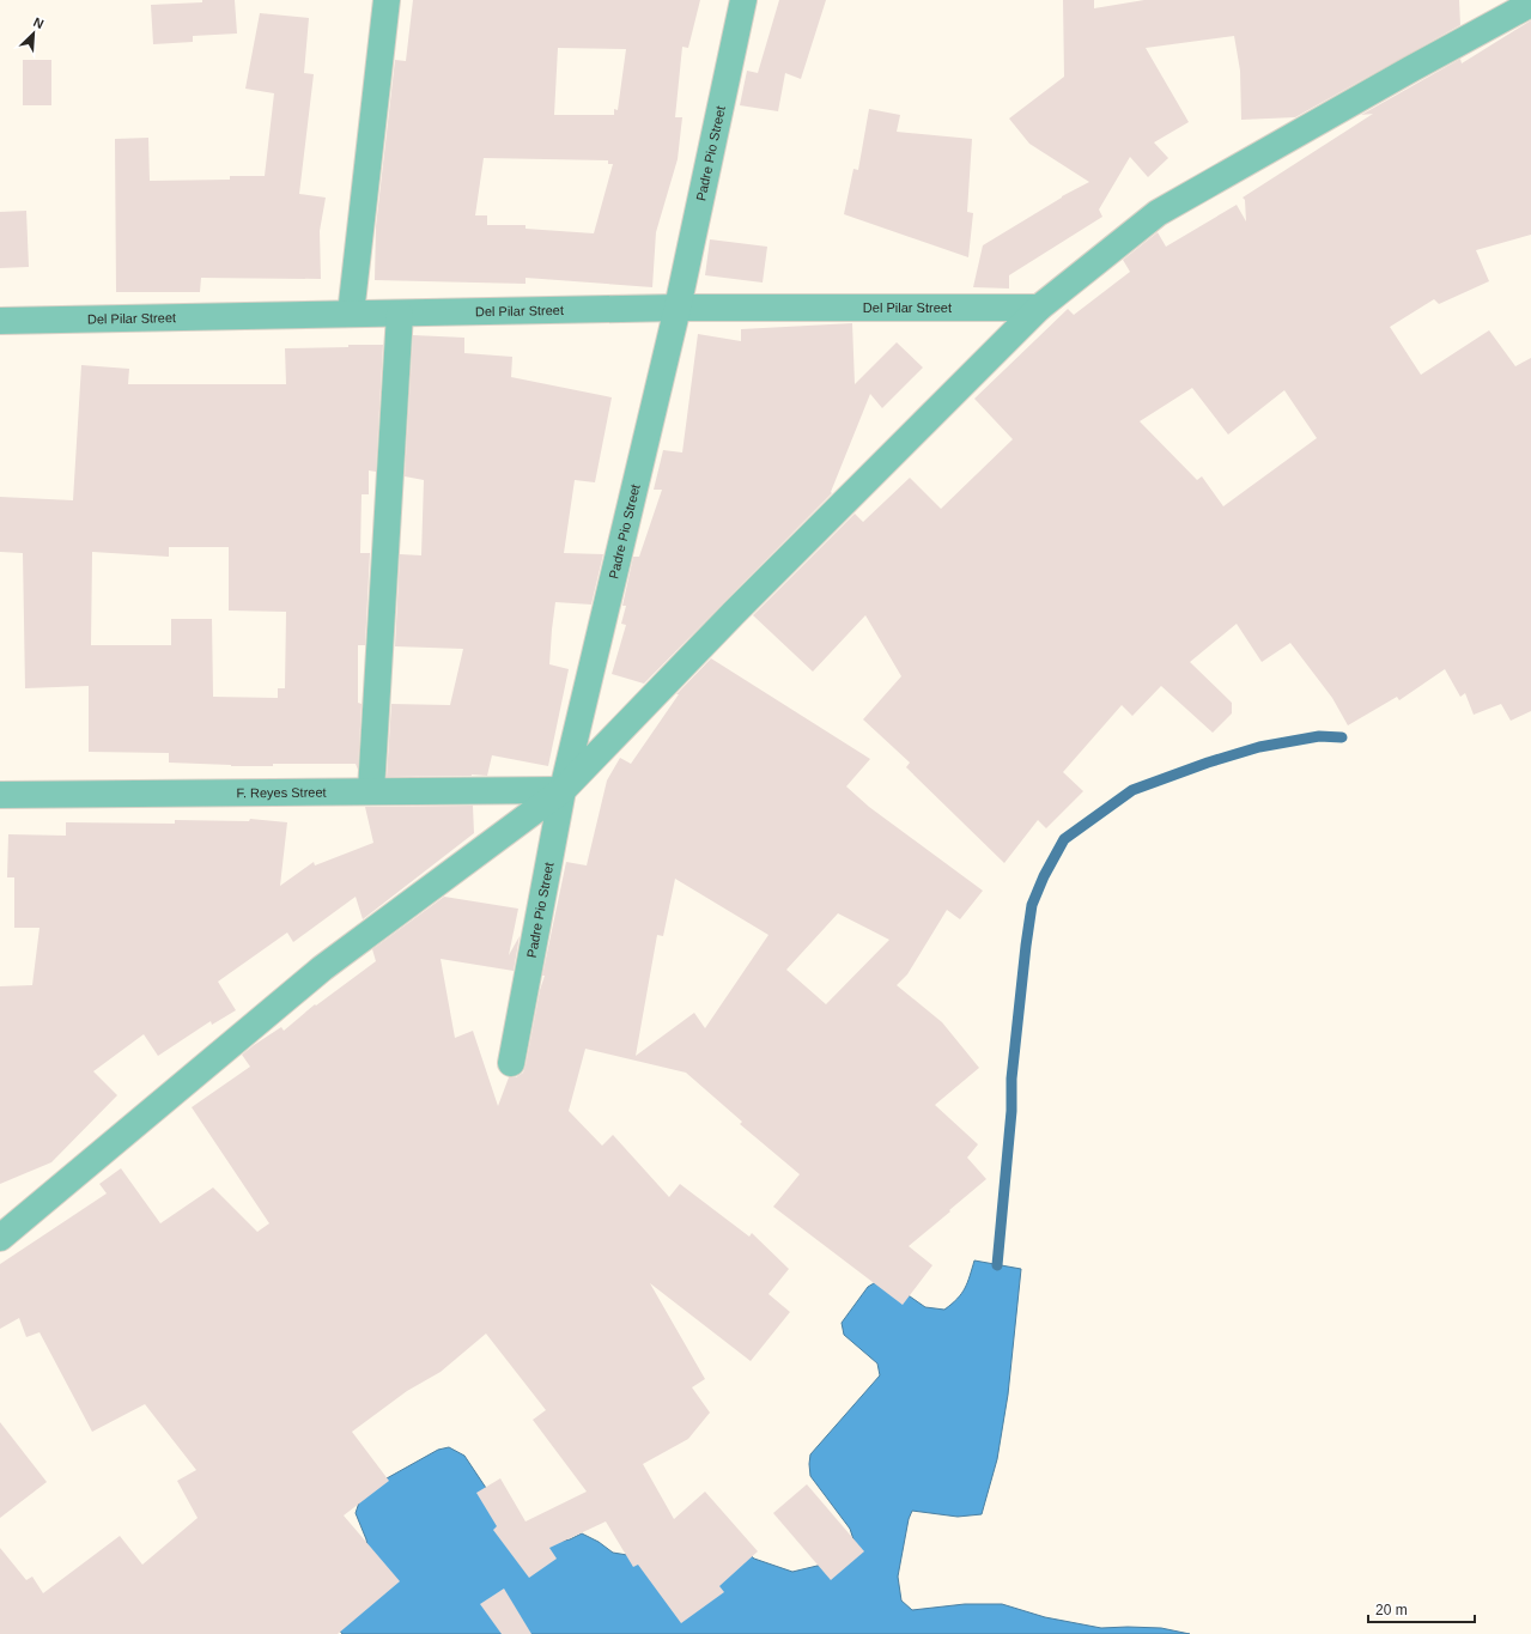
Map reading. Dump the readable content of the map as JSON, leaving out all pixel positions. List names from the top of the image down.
{
  "streets": {
    "street": ["Padre Pio Street", "Del Pilar Street", "F. Reyes Street"]
  },
  "crossings": [
    ["Padre Pio Street", "Del Pilar Street"],
    ["Padre Pio Street", "F. Reyes Street"]
  ],
  "scale_bar": "20 m",
  "north": "top right"
}
